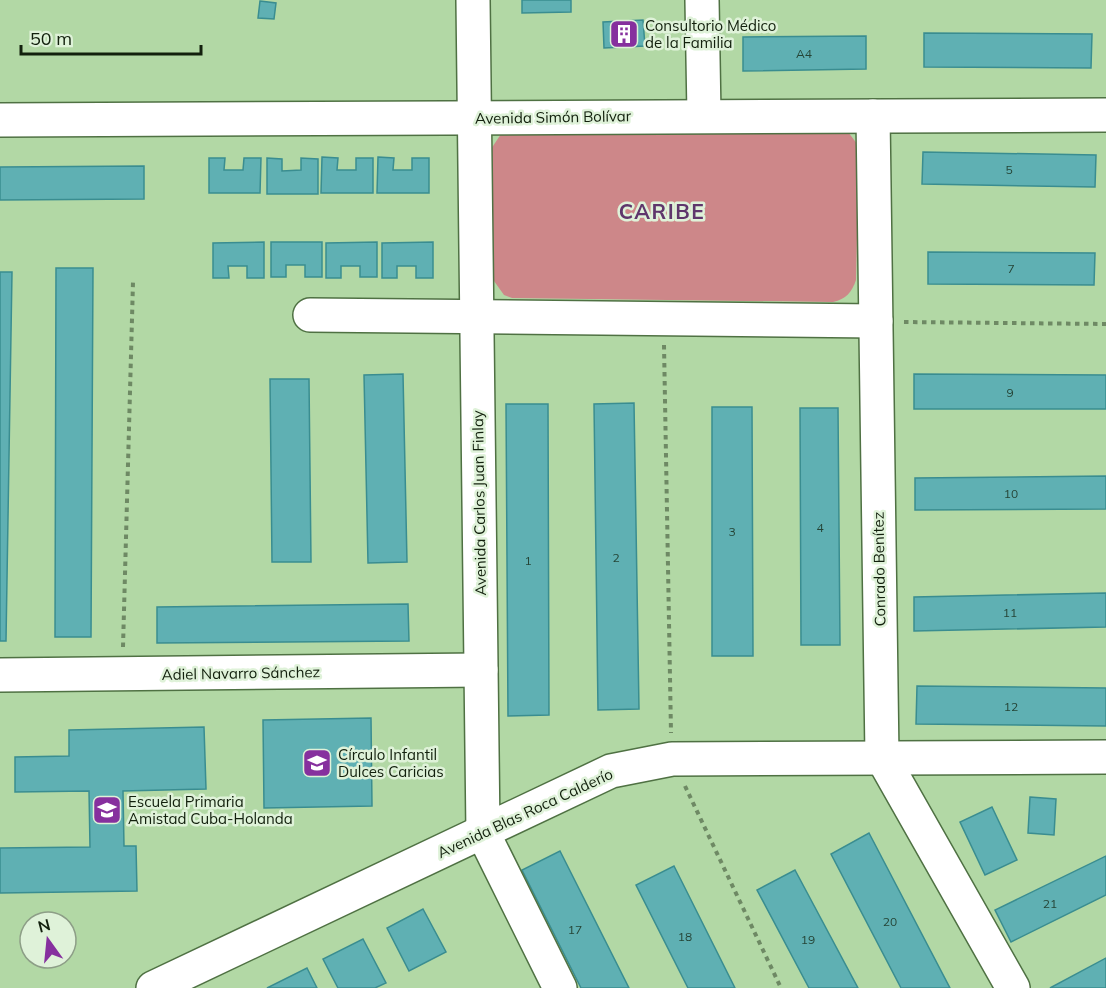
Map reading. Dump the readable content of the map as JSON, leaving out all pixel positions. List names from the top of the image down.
{
  "streets": {
    "street": [
      "Avenida Simón Bolívar",
      "Avenida Carlos Juan Finlay",
      "Conrado Benítez",
      "Adiel Navarro Sánchez",
      "Avenida Blas Roca Calderío"
    ]
  },
  "crossings": [
    ["Avenida Simón Bolívar", "Avenida Carlos Juan Finlay"],
    ["Avenida Simón Bolívar", "Conrado Benítez"],
    ["Avenida Carlos Juan Finlay", "Adiel Navarro Sánchez"],
    ["Avenida Carlos Juan Finlay", "Avenida Blas Roca Calderío"],
    ["Conrado Benítez", "Avenida Blas Roca Calderío"]
  ],
  "districts": ["CARIBE"],
  "places": {
    "building": ["Consultorio Médico de la Familia"],
    "school or university": ["Círculo Infantil Dulces Caricias", "Escuela Primaria Amistad Cuba-Holanda"]
  },
  "house_numbers": [
    "A4",
    "5",
    "7",
    "9",
    "10",
    "4",
    "3",
    "2",
    "1",
    "11",
    "12",
    "21",
    "20",
    "17",
    "18",
    "19"
  ],
  "scale_bar": "50 m",
  "north": "top"
}
